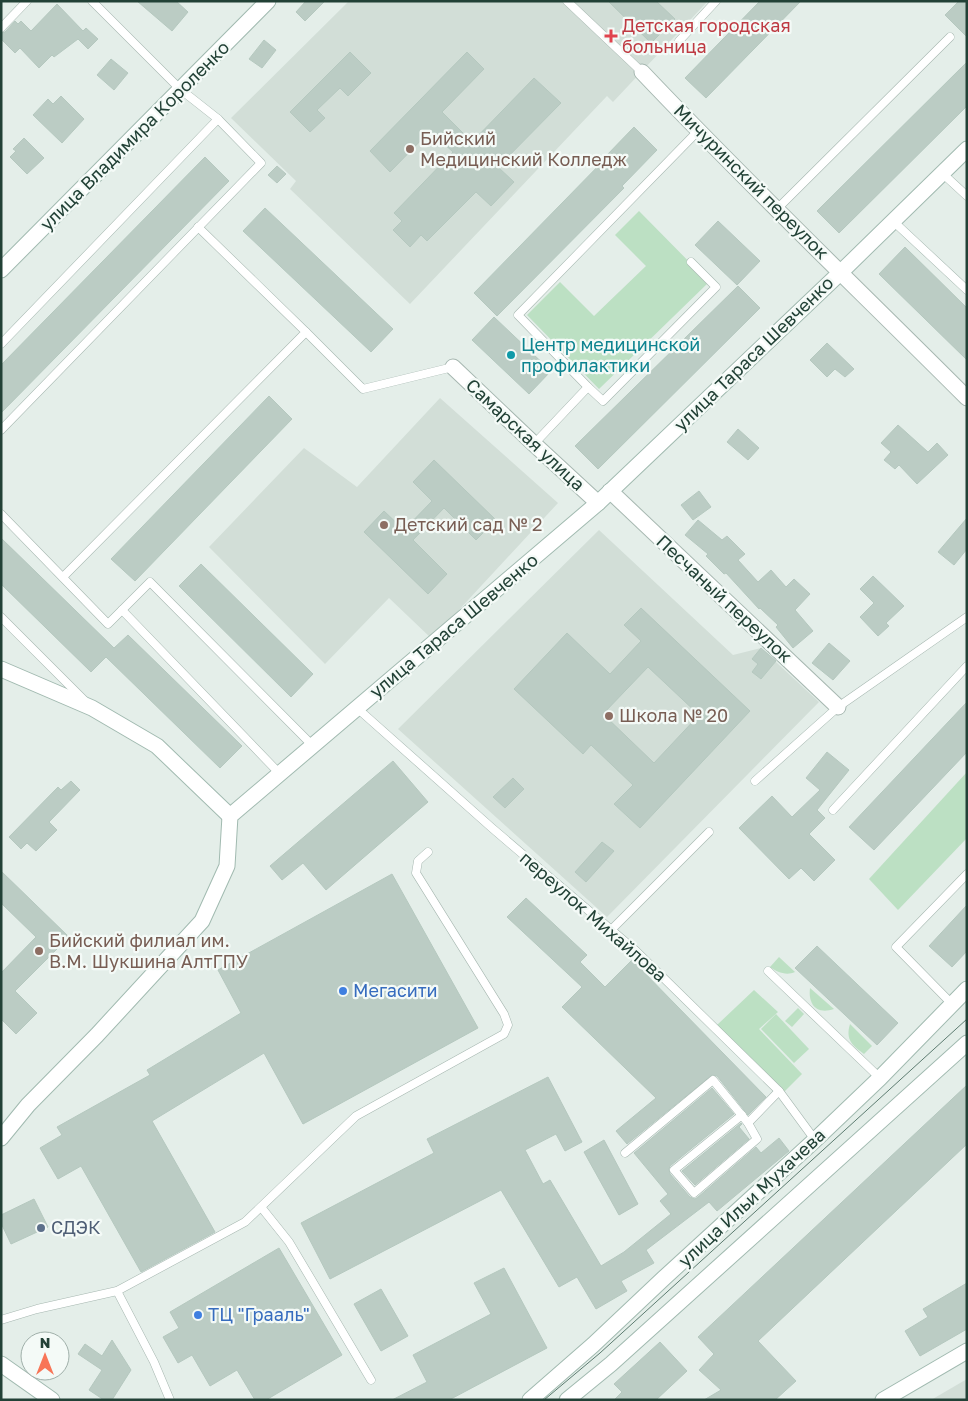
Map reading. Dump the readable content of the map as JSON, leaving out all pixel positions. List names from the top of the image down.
{
  "streets": {
    "street": [
      "улица Владимира Короленко",
      "Мичуринский переулок",
      "улица Тараса Шевченко",
      "Самарская улица",
      "Песчаный переулок",
      "улица Ильи Мухачева"
    ],
    "lane": ["переулок Михайлова"]
  },
  "crossings": [
    ["Мичуринский переулок", "улица Тараса Шевченко"],
    ["улица Тараса Шевченко", "Самарская улица"],
    ["улица Тараса Шевченко", "Песчаный переулок"],
    ["улица Тараса Шевченко", "переулок Михайлова"],
    ["переулок Михайлова", "улица Ильи Мухачева"]
  ],
  "places": {
    "health": ["Детская городская больница"],
    "other": [
      "Бийский Медицинский Колледж",
      "Центр медицинской профилактики",
      "Детский сад № 2",
      "Школа № 20",
      "Бийский филиал им. В.М. Шукшина АлтГПУ",
      "Мегасити",
      "СДЭК",
      "ТЦ \"Грааль\""
    ]
  },
  "north": "top"
}
